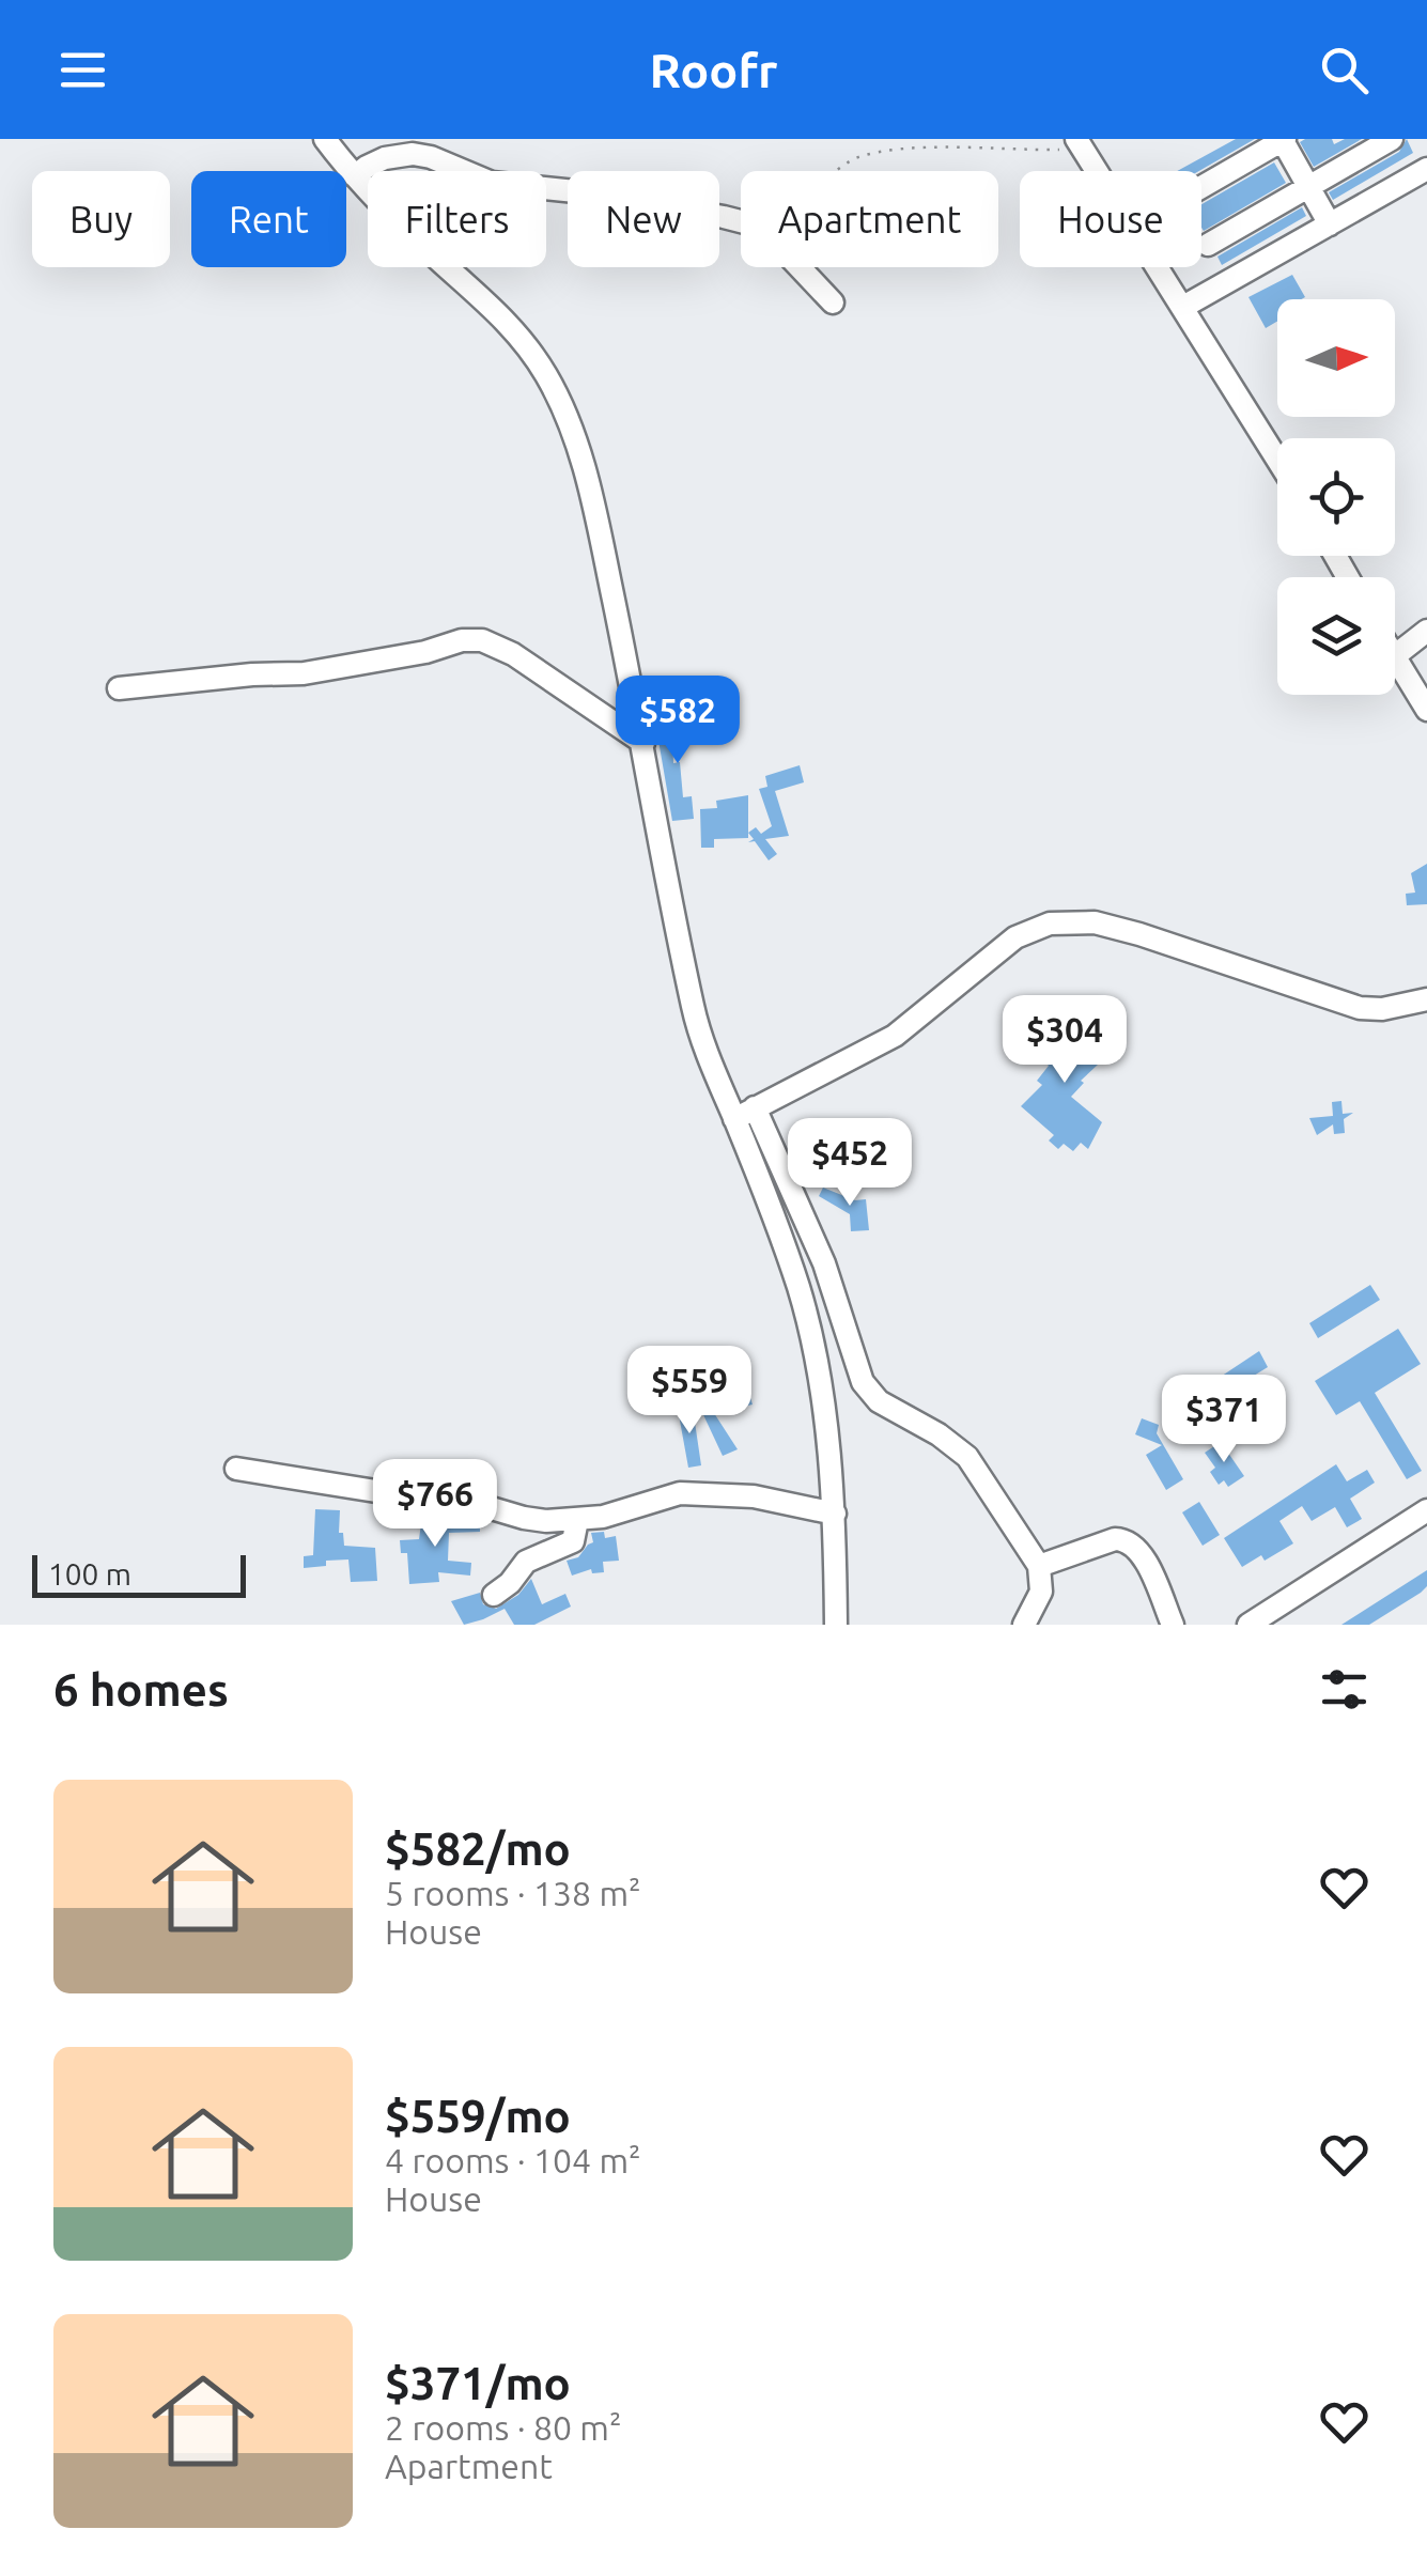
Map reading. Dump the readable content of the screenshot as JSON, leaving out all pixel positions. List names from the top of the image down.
{
  "scale_bar": "100 m",
  "north": "right",
  "page": {
    "header": "Roofr",
    "chip": [
      "Buy",
      "Rent",
      "Filters",
      "New",
      "Apartment",
      "House"
    ],
    "price": [
      "$582",
      "$304",
      "$452",
      "$559",
      "$371",
      "$766"
    ],
    "scale": "100 m",
    "heading": "6 homes",
    "list": [
      {
        "name": "$582/mo",
        "note": "5 rooms · 138 m² · House"
      },
      {
        "name": "$559/mo",
        "note": "4 rooms · 104 m² · House"
      },
      {
        "name": "$371/mo",
        "note": "2 rooms · 80 m² · Apartment"
      }
    ]
  }
}
